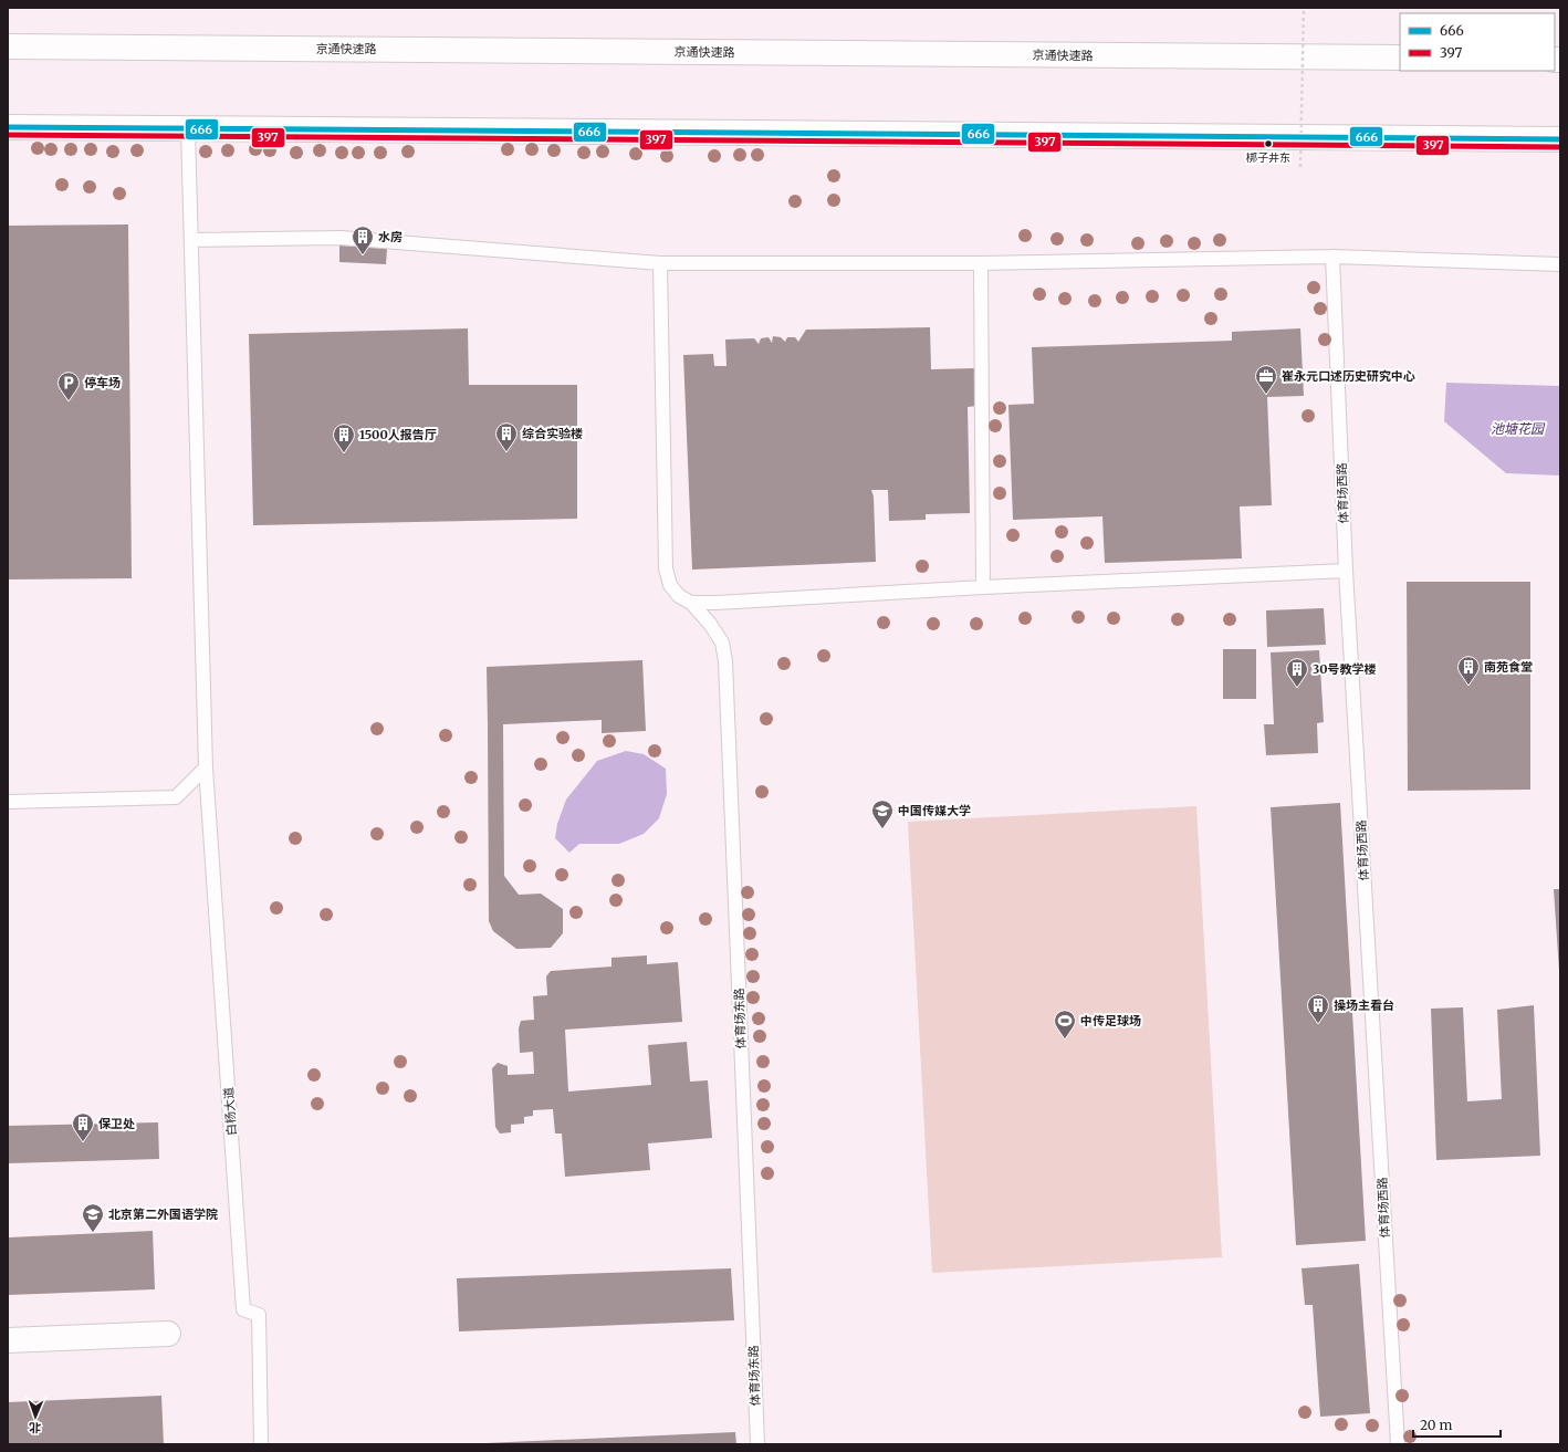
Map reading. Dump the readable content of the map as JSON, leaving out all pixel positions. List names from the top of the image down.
{
  "streets": {
    "main road": ["京通快速路"],
    "lane": ["体育场西路", "体育场东路", "白杨大道"]
  },
  "water": ["池塘花园"],
  "places": {
    "other": ["梆子井东"],
    "building": [
      "水房",
      "综合实验楼",
      "1500人报告厅",
      "南苑食堂",
      "30号教学楼",
      "操场主看台",
      "保卫处"
    ],
    "office": ["崔永元口述历史研究中心"],
    "parking": ["停车场"],
    "school or university": ["中国传媒大学", "北京第二外国语学院"],
    "sports": ["中传足球场"]
  },
  "lines": ["transit line 666", "transit line 397"],
  "legend": ["666", "397"],
  "scale_bar": "20 m",
  "north": "bottom"
}
